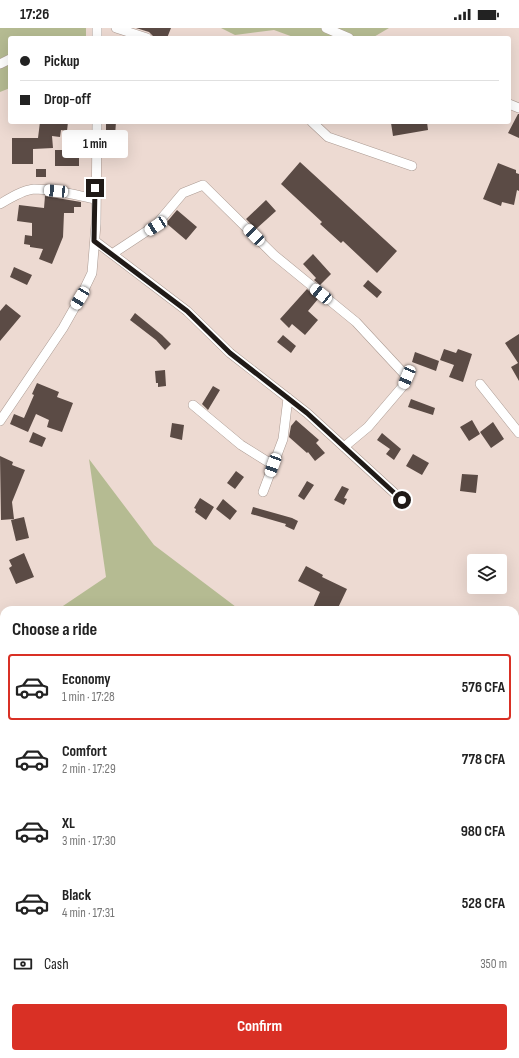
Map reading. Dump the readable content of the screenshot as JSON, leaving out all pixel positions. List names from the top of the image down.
{
  "page": {
    "status": "17:26",
    "banner": ["Pickup", "Drop-off"],
    "bubble": "1 min",
    "heading": "Choose a ride",
    "list": [
      {
        "name": "Economy",
        "note": "1 min · 17:28",
        "value": "576 CFA"
      },
      {
        "name": "Comfort",
        "note": "2 min · 17:29",
        "value": "778 CFA"
      },
      {
        "name": "XL",
        "note": "3 min · 17:30",
        "value": "980 CFA"
      },
      {
        "name": "Black",
        "note": "4 min · 17:31",
        "value": "528 CFA"
      }
    ],
    "pay": ["Cash", "350 m"],
    "buttons": "Confirm"
  }
}
